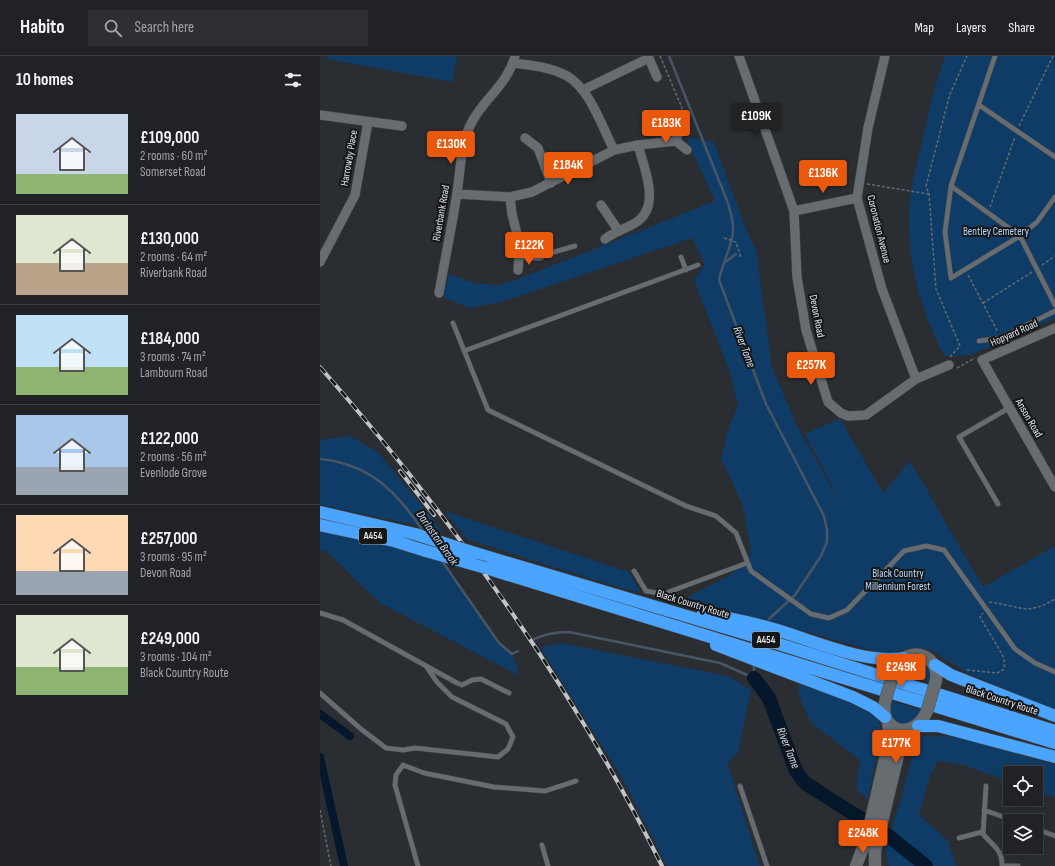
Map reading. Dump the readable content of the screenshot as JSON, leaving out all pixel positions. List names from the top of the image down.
{
  "streets": {
    "highway": ["A454", "Black Country Route"],
    "street": [
      "Harrowby Place",
      "Riverbank Road",
      "Coronation Avenue",
      "Devon Road",
      "Hopyard Road",
      "Anson Road"
    ]
  },
  "crossings": [
    ["Coronation Avenue", "Devon Road"],
    ["Hopyard Road", "Anson Road"]
  ],
  "water": ["River Tame", "Darlaston Brook"],
  "parks": ["Bentley Cemetery", "Black Country Millennium Forest"],
  "page": {
    "header": "Habito",
    "search": "Search here",
    "nav": ["Map", "Layers", "Share"],
    "heading": "10 homes",
    "price": [
      "£109K",
      "£183K",
      "£130K",
      "£184K",
      "£136K",
      "£122K",
      "£257K",
      "£249K",
      "£177K",
      "£248K"
    ],
    "list": [
      {
        "name": "£109,000",
        "note": "2 rooms · 60 m² · Somerset Road"
      },
      {
        "name": "£130,000",
        "note": "2 rooms · 64 m² · Riverbank Road"
      },
      {
        "name": "£184,000",
        "note": "3 rooms · 74 m² · Lambourn Road"
      },
      {
        "name": "£122,000",
        "note": "2 rooms · 56 m² · Evenlode Grove"
      },
      {
        "name": "£257,000",
        "note": "3 rooms · 95 m² · Devon Road"
      },
      {
        "name": "£249,000",
        "note": "3 rooms · 104 m² · Black Country Route"
      }
    ]
  }
}
